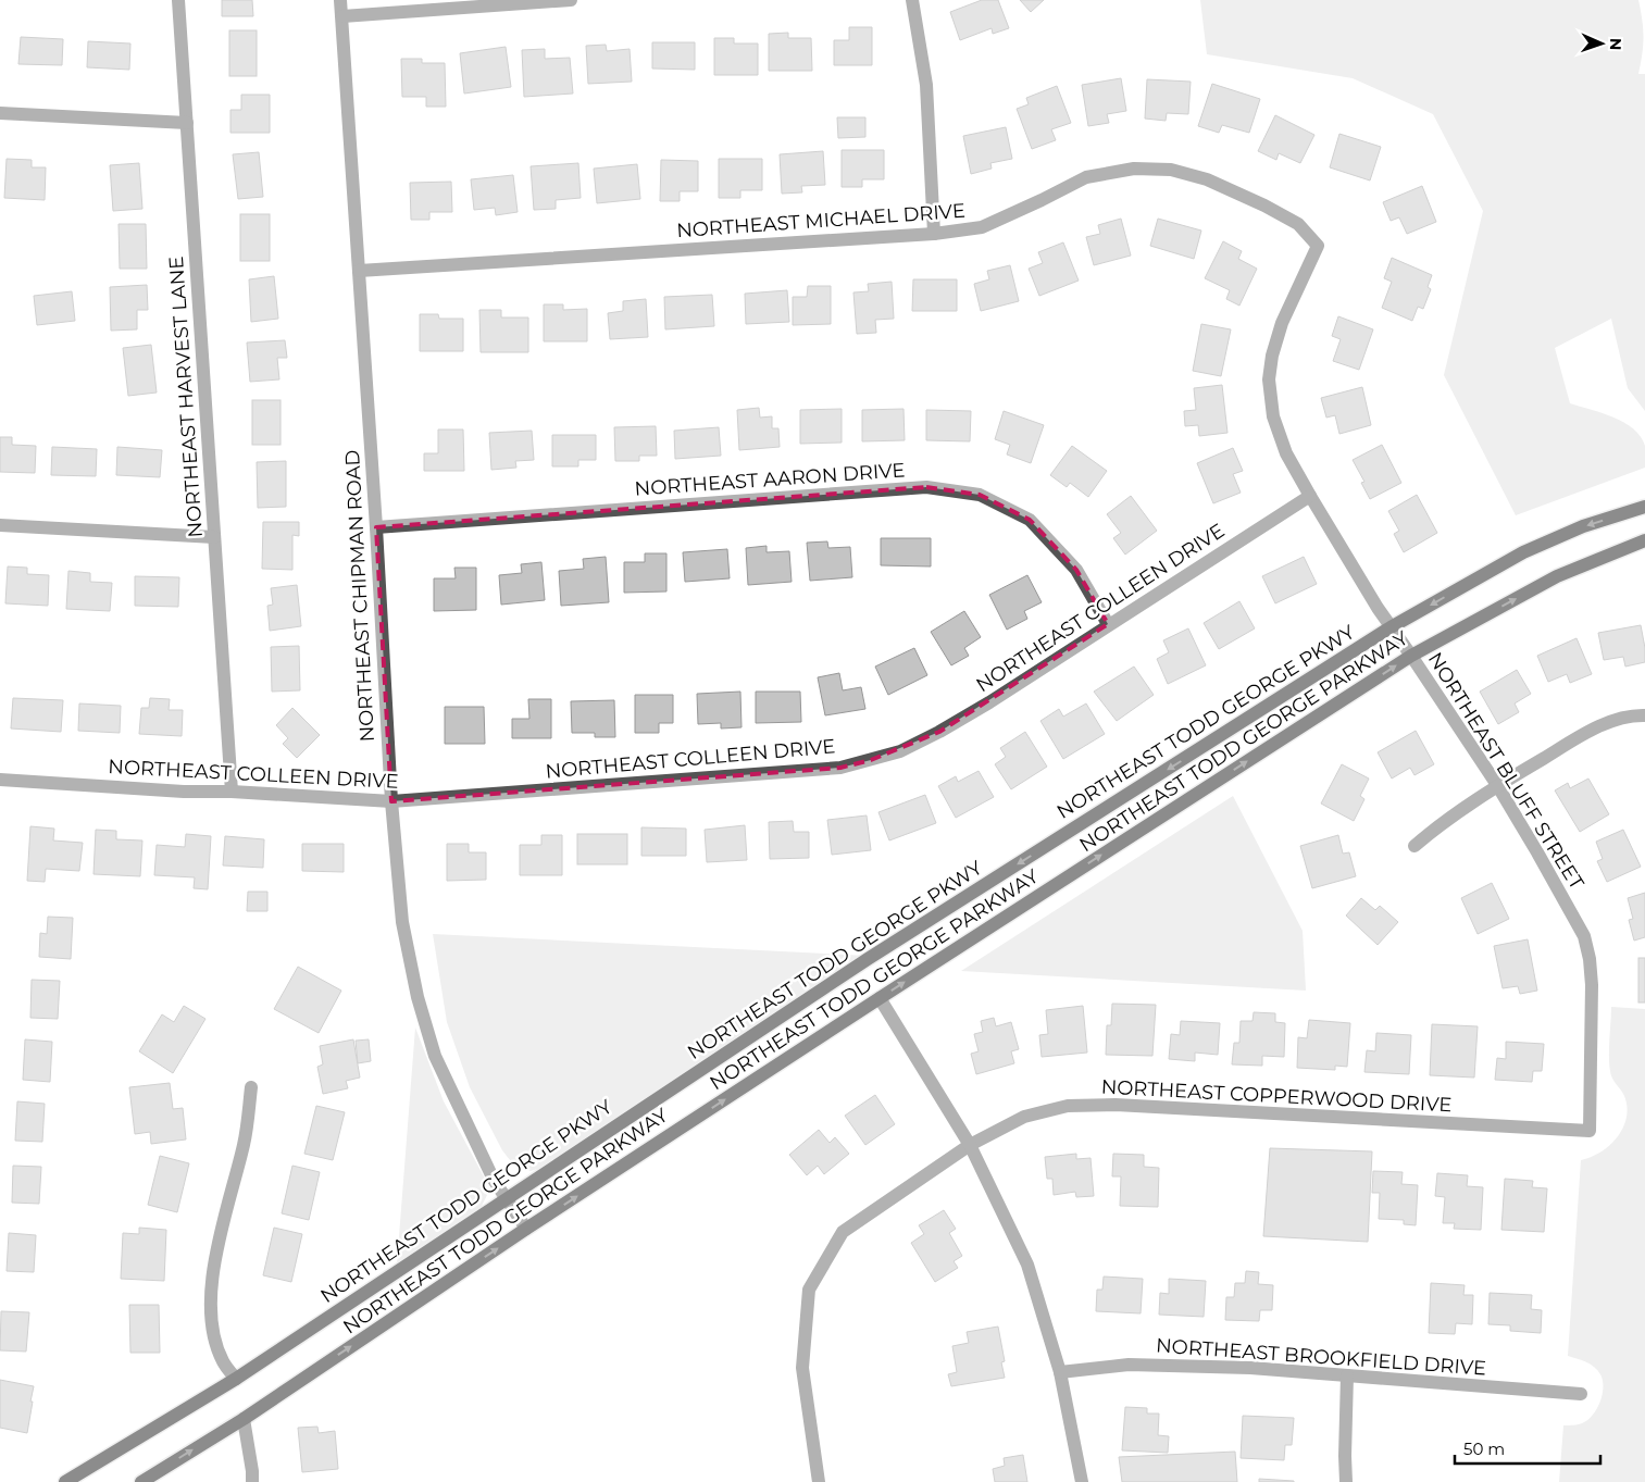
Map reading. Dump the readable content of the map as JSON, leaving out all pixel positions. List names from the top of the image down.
{
  "streets": {
    "main road": ["NORTHEAST TODD GEORGE PKWY", "NORTHEAST TODD GEORGE PARKWAY"],
    "street": [
      "NORTHEAST MICHAEL DRIVE",
      "NORTHEAST HARVEST LANE",
      "NORTHEAST AARON DRIVE",
      "NORTHEAST CHIPMAN ROAD",
      "NORTHEAST COLLEEN DRIVE",
      "NORTHEAST BLUFF STREET",
      "NORTHEAST COPPERWOOD DRIVE",
      "NORTHEAST BROOKFIELD DRIVE"
    ]
  },
  "crossings": [
    ["NORTHEAST MICHAEL DRIVE", "NORTHEAST CHIPMAN ROAD"],
    ["NORTHEAST MICHAEL DRIVE", "NORTHEAST BLUFF STREET"],
    ["NORTHEAST HARVEST LANE", "NORTHEAST COLLEEN DRIVE"],
    ["NORTHEAST AARON DRIVE", "NORTHEAST CHIPMAN ROAD"],
    ["NORTHEAST AARON DRIVE", "NORTHEAST COLLEEN DRIVE"],
    ["NORTHEAST CHIPMAN ROAD", "NORTHEAST COLLEEN DRIVE"],
    ["NORTHEAST CHIPMAN ROAD", "NORTHEAST TODD GEORGE PKWY"],
    ["NORTHEAST CHIPMAN ROAD", "NORTHEAST TODD GEORGE PARKWAY"],
    ["NORTHEAST COLLEEN DRIVE", "NORTHEAST BLUFF STREET"],
    ["NORTHEAST TODD GEORGE PKWY", "NORTHEAST BLUFF STREET"],
    ["NORTHEAST TODD GEORGE PARKWAY", "NORTHEAST BLUFF STREET"],
    ["NORTHEAST BLUFF STREET", "NORTHEAST COPPERWOOD DRIVE"]
  ],
  "one_way": ["NORTHEAST TODD GEORGE PKWY", "NORTHEAST TODD GEORGE PARKWAY"],
  "scale_bar": "50 m",
  "north": "right"
}
